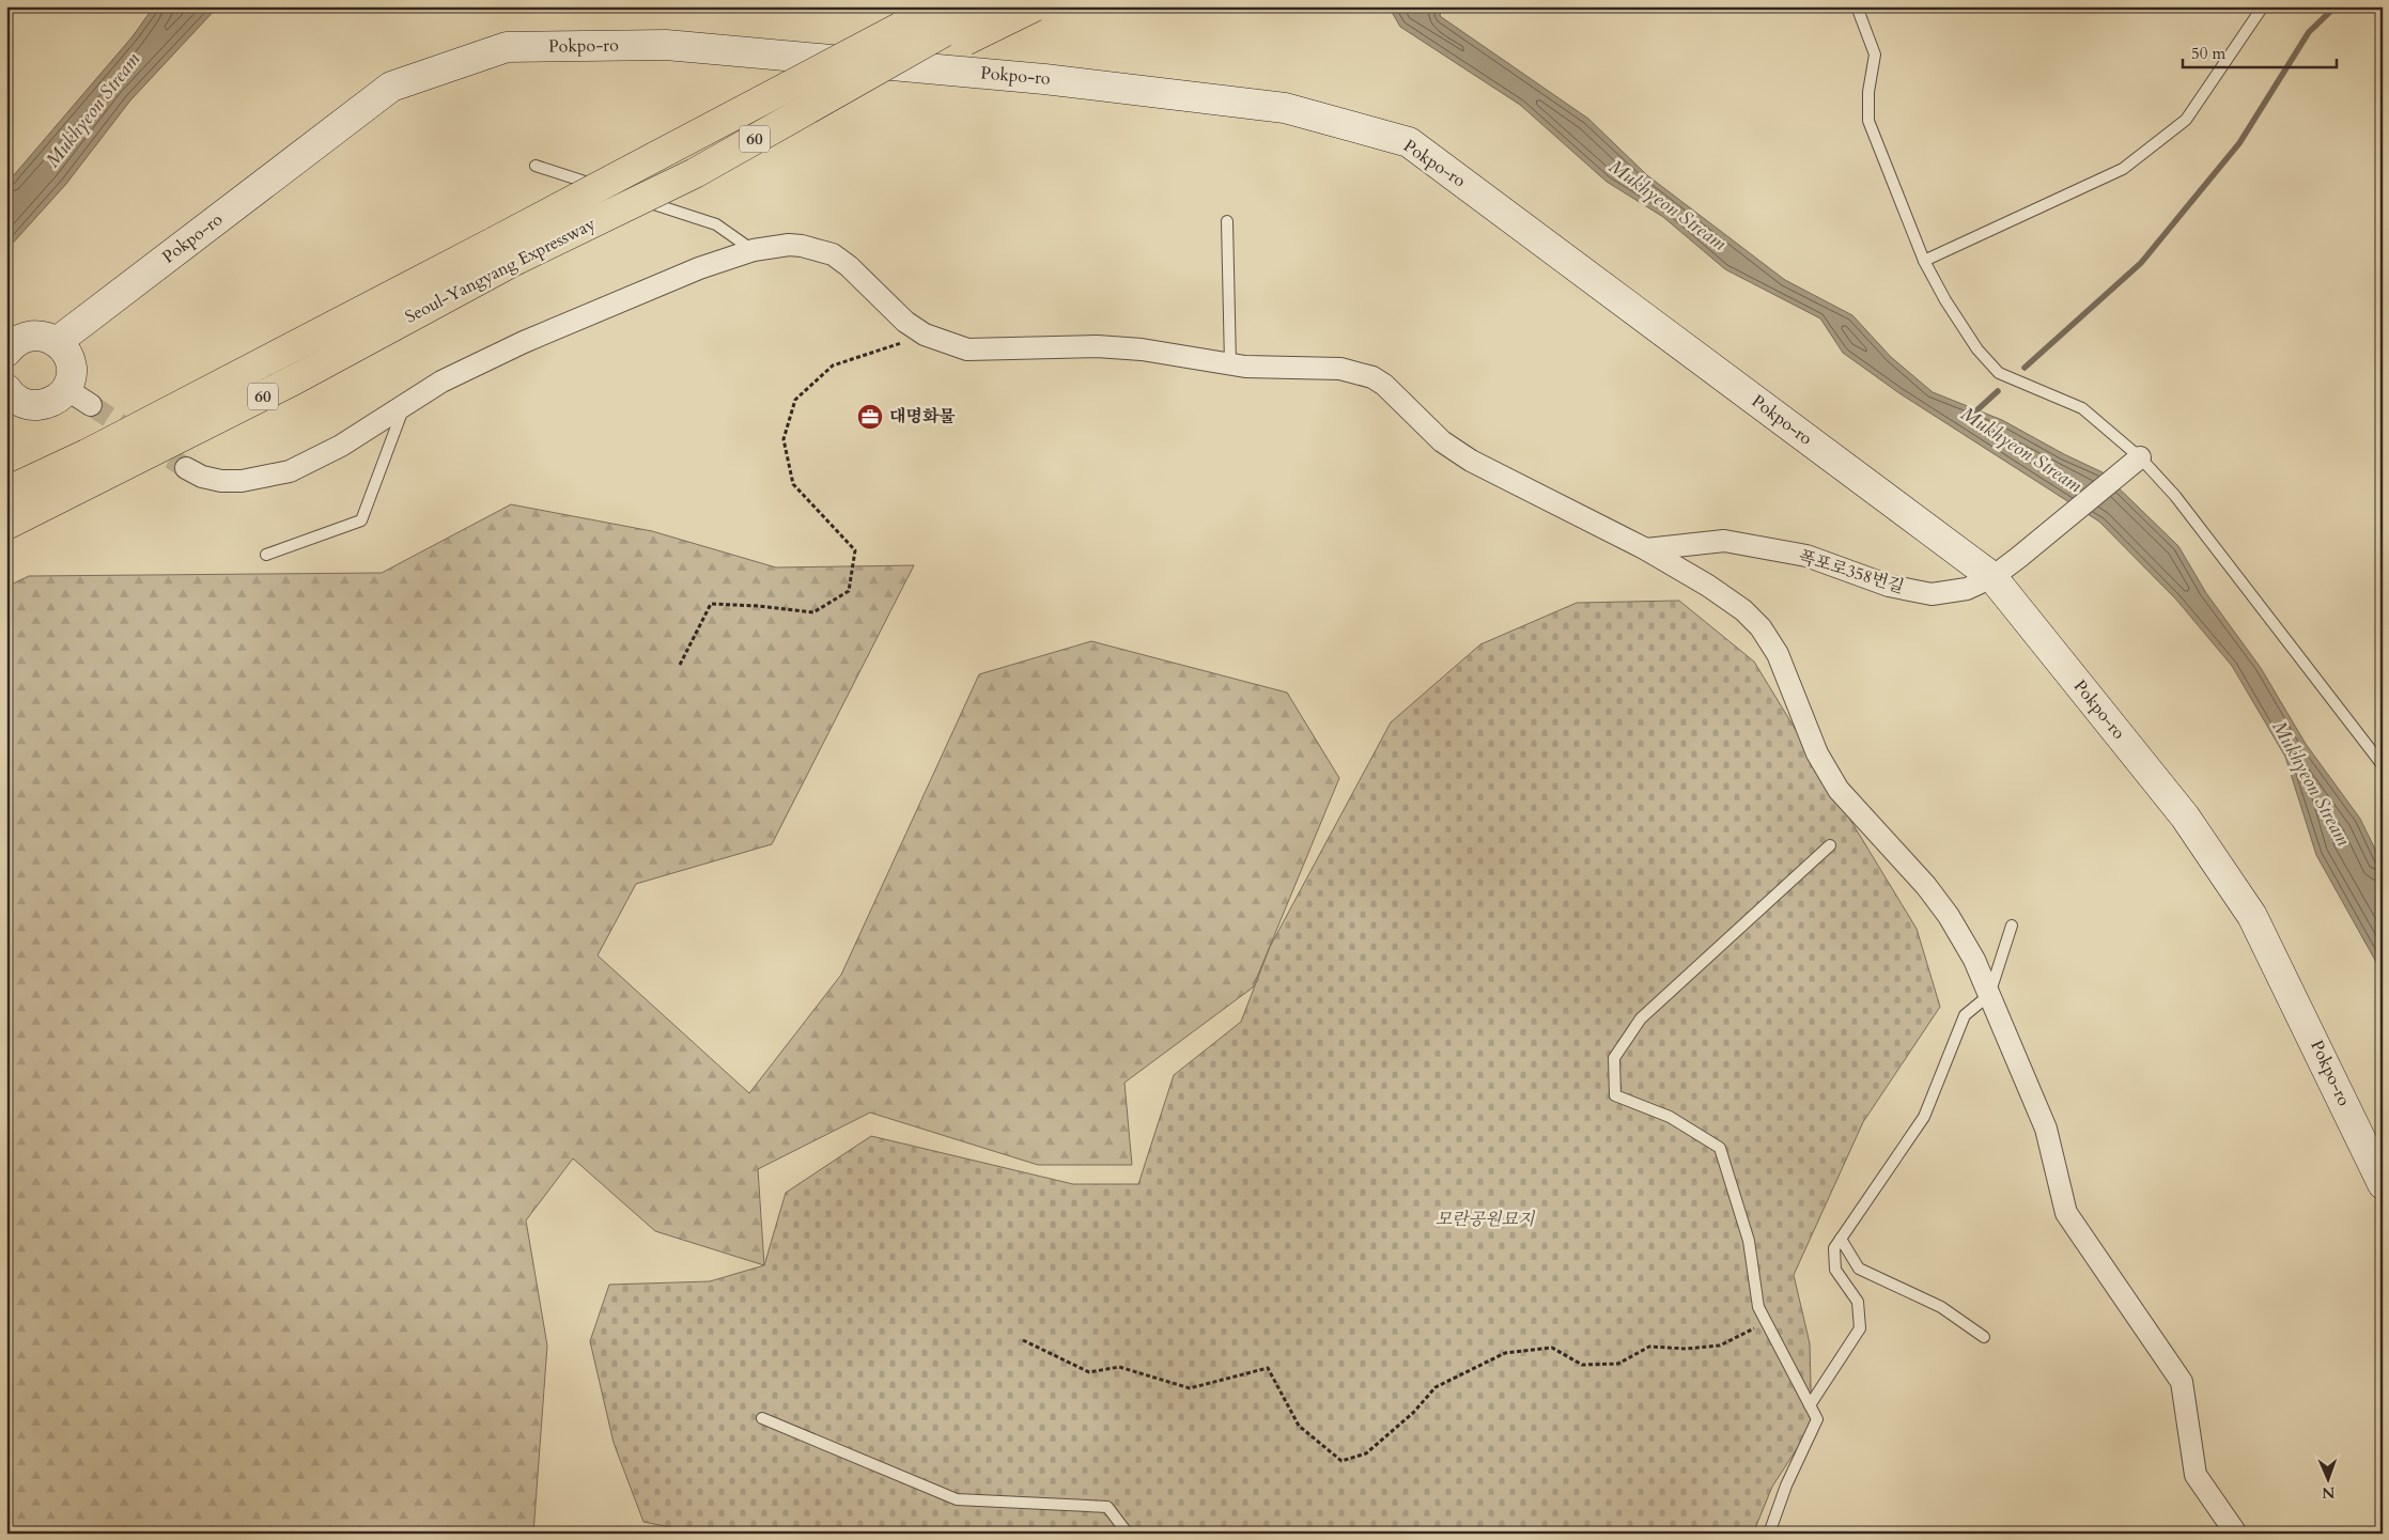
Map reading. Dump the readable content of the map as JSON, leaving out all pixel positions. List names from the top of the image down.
{
  "streets": {
    "highway": ["60", "Seoul-Yangyang Expressway"],
    "main road": ["Pokpo-ro"],
    "street": ["폭포로358번길"]
  },
  "crossings": [
    ["Pokpo-ro", "폭포로358번길"]
  ],
  "water": ["Mukhyeon Stream"],
  "parks": ["모란공원묘지"],
  "places": {
    "office": ["대명화물"]
  },
  "scale_bar": "50 m",
  "north": "bottom"
}
